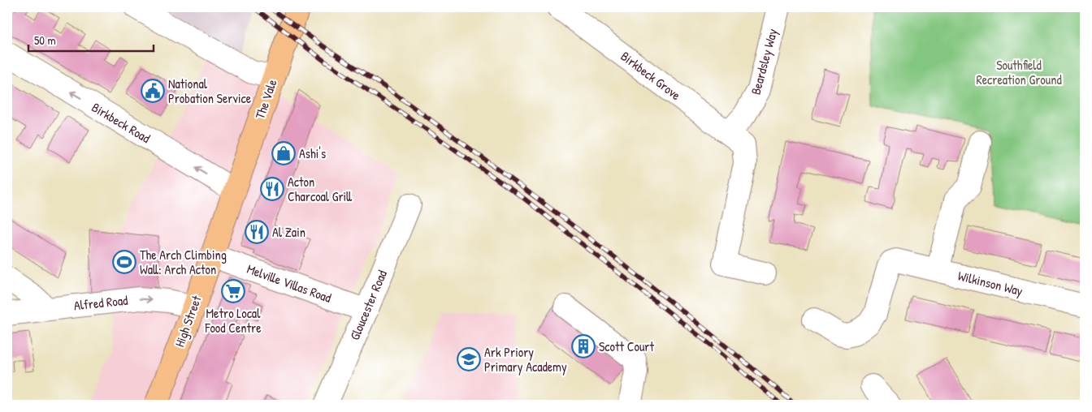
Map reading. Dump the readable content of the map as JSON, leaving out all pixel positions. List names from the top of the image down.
{
  "streets": {
    "main road": ["The Vale", "High Street"],
    "street": [
      "Beardsley Way",
      "Birkbeck Grove",
      "Birkbeck Road",
      "Melville Villas Road",
      "Wilkinson Way",
      "Alfred Road",
      "Gloucester Road"
    ]
  },
  "crossings": [
    ["Beardsley Way", "Birkbeck Grove"],
    ["The Vale", "Birkbeck Road"],
    ["The Vale", "High Street"],
    ["Birkbeck Road", "High Street"],
    ["Melville Villas Road", "Gloucester Road"],
    ["Melville Villas Road", "High Street"],
    ["Alfred Road", "High Street"]
  ],
  "one_way": ["Alfred Road"],
  "parks": ["Southfield Recreation Ground"],
  "places": {
    "public building": ["National Probation Service"],
    "shop": ["Ashi's"],
    "restaurant": ["Acton Charcoal Grill", "Al Zain"],
    "sports": ["The Arch Climbing Wall: Arch Acton"],
    "supermarket": ["Metro Local Food Centre"],
    "building": ["Scott Court"],
    "school or university": ["Ark Priory Primary Academy"]
  },
  "scale_bar": "50 m"
}
